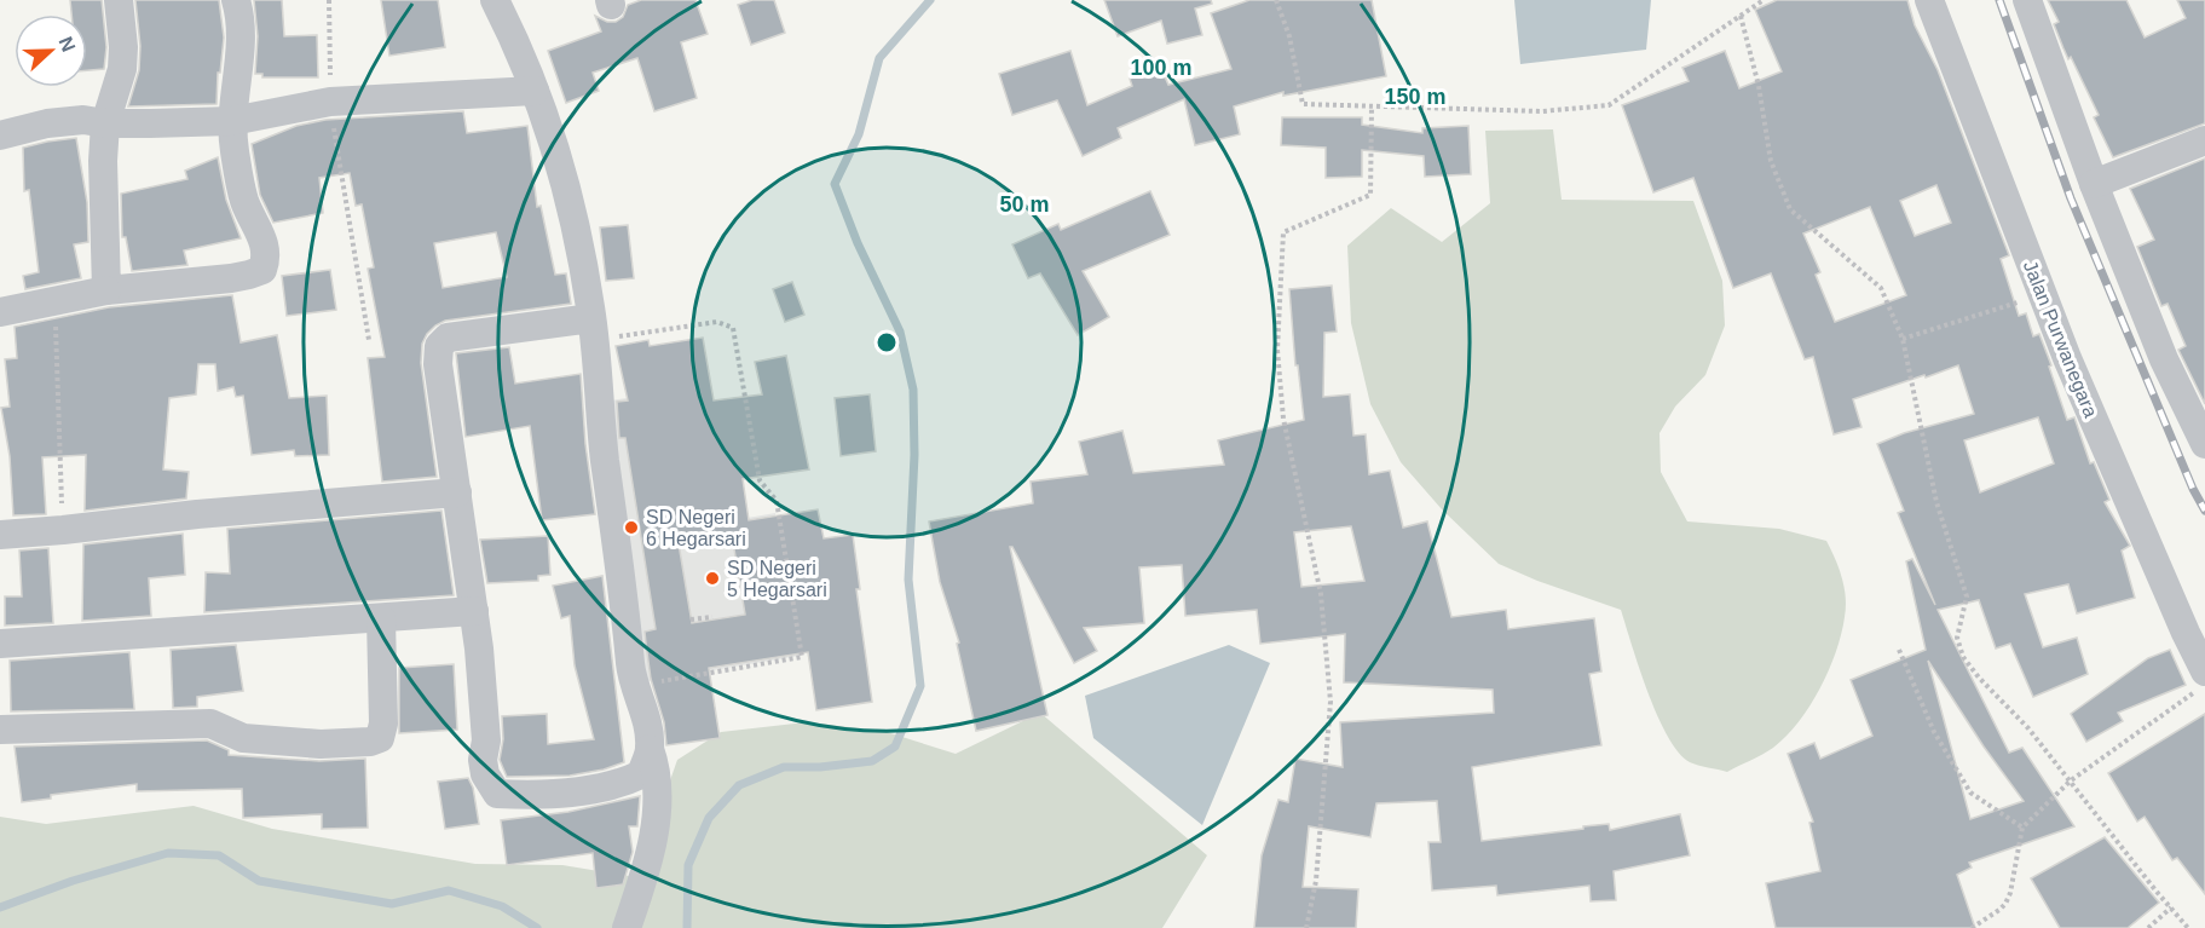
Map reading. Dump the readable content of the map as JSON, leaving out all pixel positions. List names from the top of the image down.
{
  "streets": {
    "street": ["Jalan Purwanegara"]
  },
  "places": ["SD Negeri 6 Hegarsari", "SD Negeri 5 Hegarsari"],
  "north": "right",
  "rings": ["100 m", "150 m", "50 m"]
}
